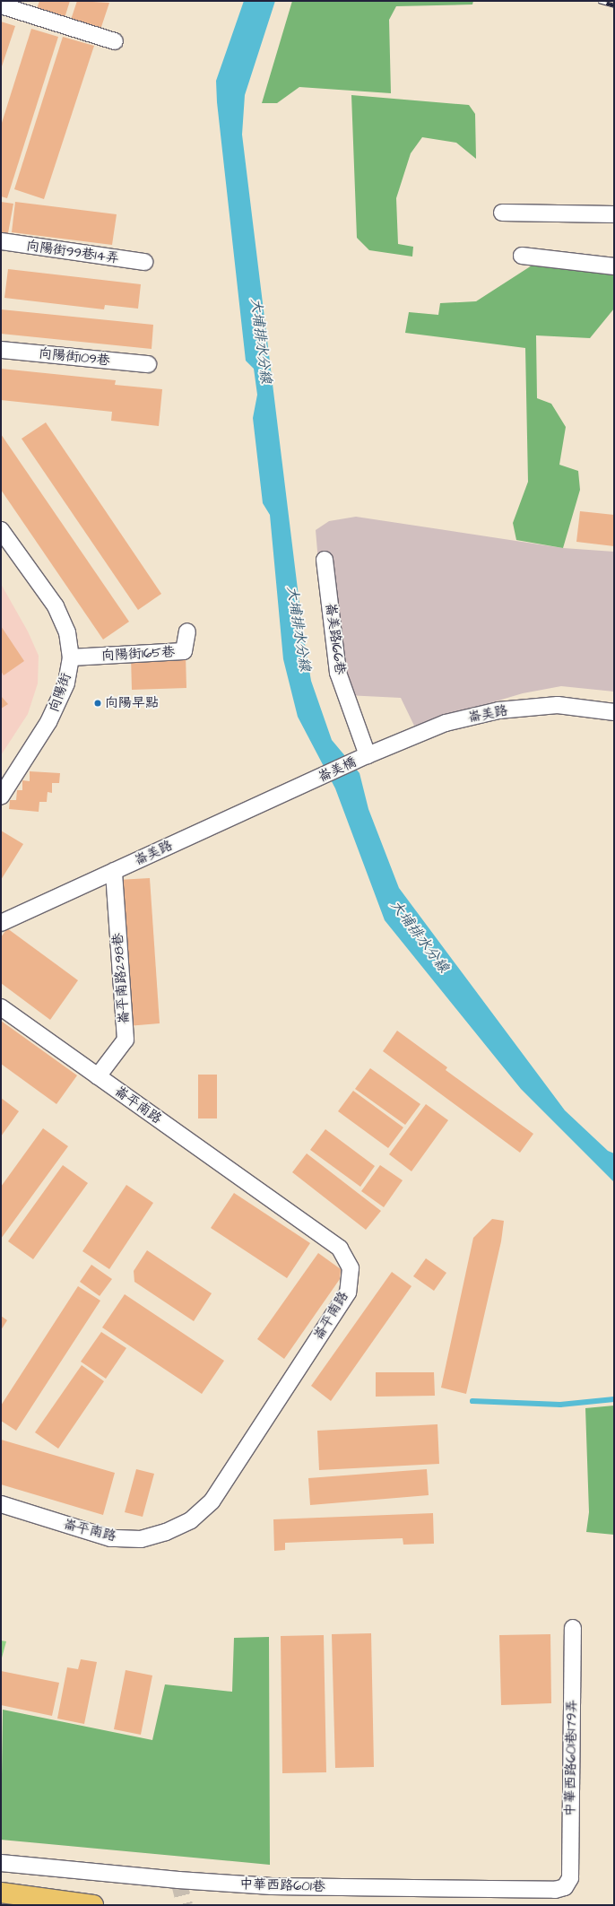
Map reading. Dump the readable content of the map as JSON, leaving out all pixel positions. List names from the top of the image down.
{
  "streets": {
    "street": [
      "向陽街99巷14弄",
      "向陽街109巷",
      "崙美路166巷",
      "向陽街165巷",
      "向陽街",
      "崙美路",
      "崙美橋",
      "崙平南路298巷",
      "崙平南路",
      "中華西路601巷179弄",
      "中華西路601巷"
    ]
  },
  "crossings": [
    ["崙美路166巷", "崙美路"],
    ["崙美路166巷", "崙美橋"],
    ["向陽街165巷", "向陽街"],
    ["崙美路", "崙美橋"],
    ["崙美路", "崙平南路298巷"],
    ["崙平南路298巷", "崙平南路"],
    ["中華西路601巷179弄", "中華西路601巷"]
  ],
  "water": ["大埔排水分線"],
  "places": ["向陽早點"]
}
